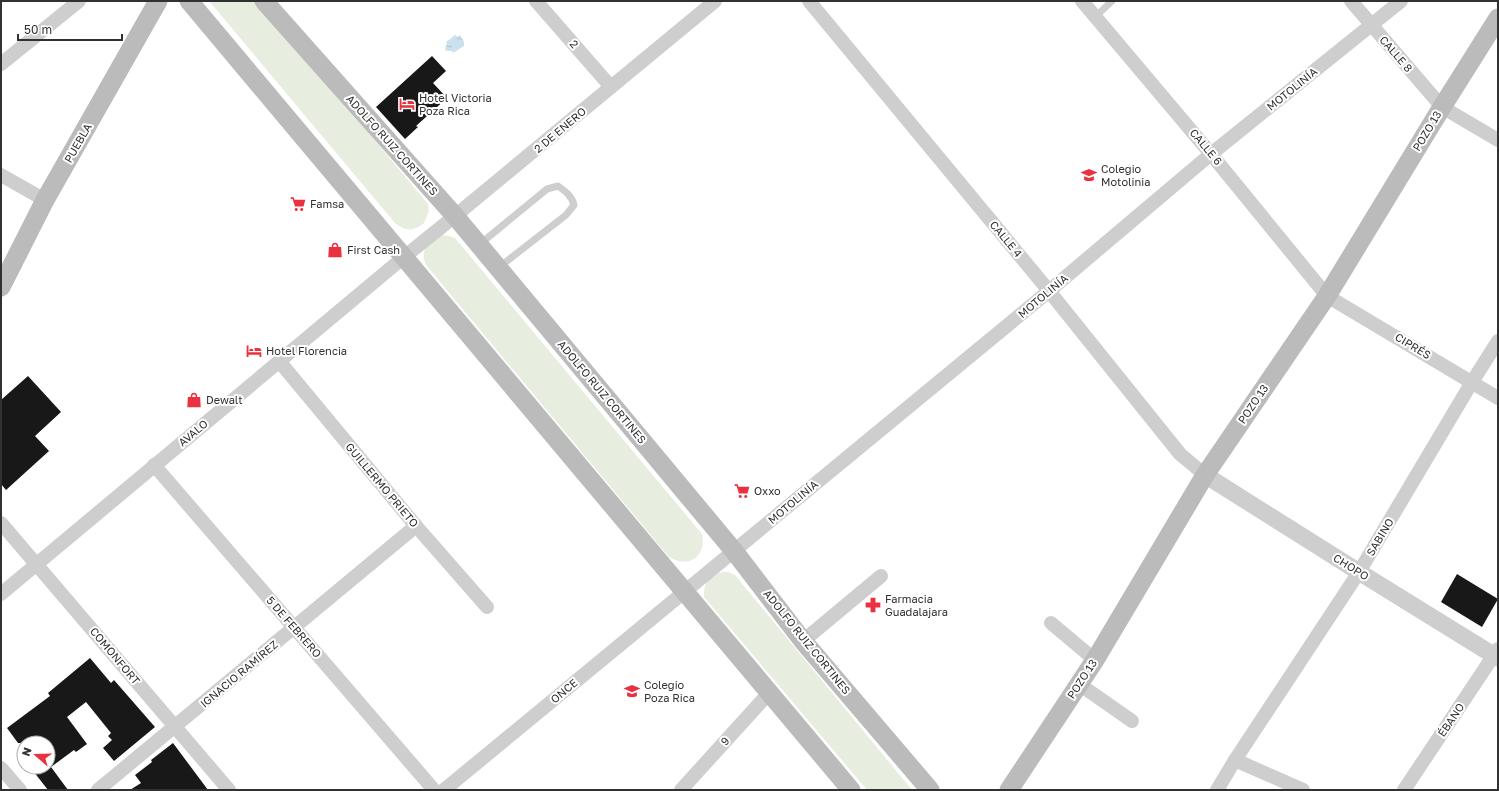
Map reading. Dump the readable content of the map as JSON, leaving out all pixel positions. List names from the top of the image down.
{
  "streets": {
    "main road": ["POZO 13", "PUEBLA", "ADOLFO RUIZ CORTINES"],
    "street": [
      "2",
      "CALLE 8",
      "MOTOLINÍA",
      "2 DE ENERO",
      "CALLE 6",
      "CALLE 4",
      "CIPRÉS",
      "AVALO",
      "GUILLERMO PRIETO",
      "SABINO",
      "CHOPO",
      "5 DE FEBRERO",
      "COMONFORT",
      "IGNACIO RAMÍREZ",
      "ONCE",
      "ÉBANO",
      "9"
    ]
  },
  "crossings": [
    ["2", "2 DE ENERO"],
    ["CALLE 8", "MOTOLINÍA"],
    ["CALLE 8", "POZO 13"],
    ["MOTOLINÍA", "ADOLFO RUIZ CORTINES"],
    ["MOTOLINÍA", "CALLE 6"],
    ["MOTOLINÍA", "CALLE 4"],
    ["MOTOLINÍA", "ONCE"],
    ["2 DE ENERO", "ADOLFO RUIZ CORTINES"],
    ["2 DE ENERO", "AVALO"],
    ["POZO 13", "CALLE 6"],
    ["POZO 13", "CALLE 4"],
    ["POZO 13", "CIPRÉS"],
    ["POZO 13", "CHOPO"],
    ["CALLE 6", "CIPRÉS"],
    ["CALLE 4", "CHOPO"],
    ["CIPRÉS", "SABINO"],
    ["AVALO", "GUILLERMO PRIETO"],
    ["AVALO", "5 DE FEBRERO"],
    ["AVALO", "COMONFORT"],
    ["GUILLERMO PRIETO", "IGNACIO RAMÍREZ"],
    ["SABINO", "CHOPO"],
    ["CHOPO", "ÉBANO"],
    ["5 DE FEBRERO", "IGNACIO RAMÍREZ"],
    ["COMONFORT", "IGNACIO RAMÍREZ"]
  ],
  "places": {
    "hotel": ["Hotel Victoria Poza Rica", "Hotel Florencia"],
    "school or university": ["Colegio Motolinia", "Colegio Poza Rica"],
    "supermarket": ["Famsa", "Oxxo"],
    "shop": ["First Cash", "Dewalt"],
    "pharmacy": ["Farmacia Guadalajara"]
  },
  "scale_bar": "50 m",
  "north": "left"
}
